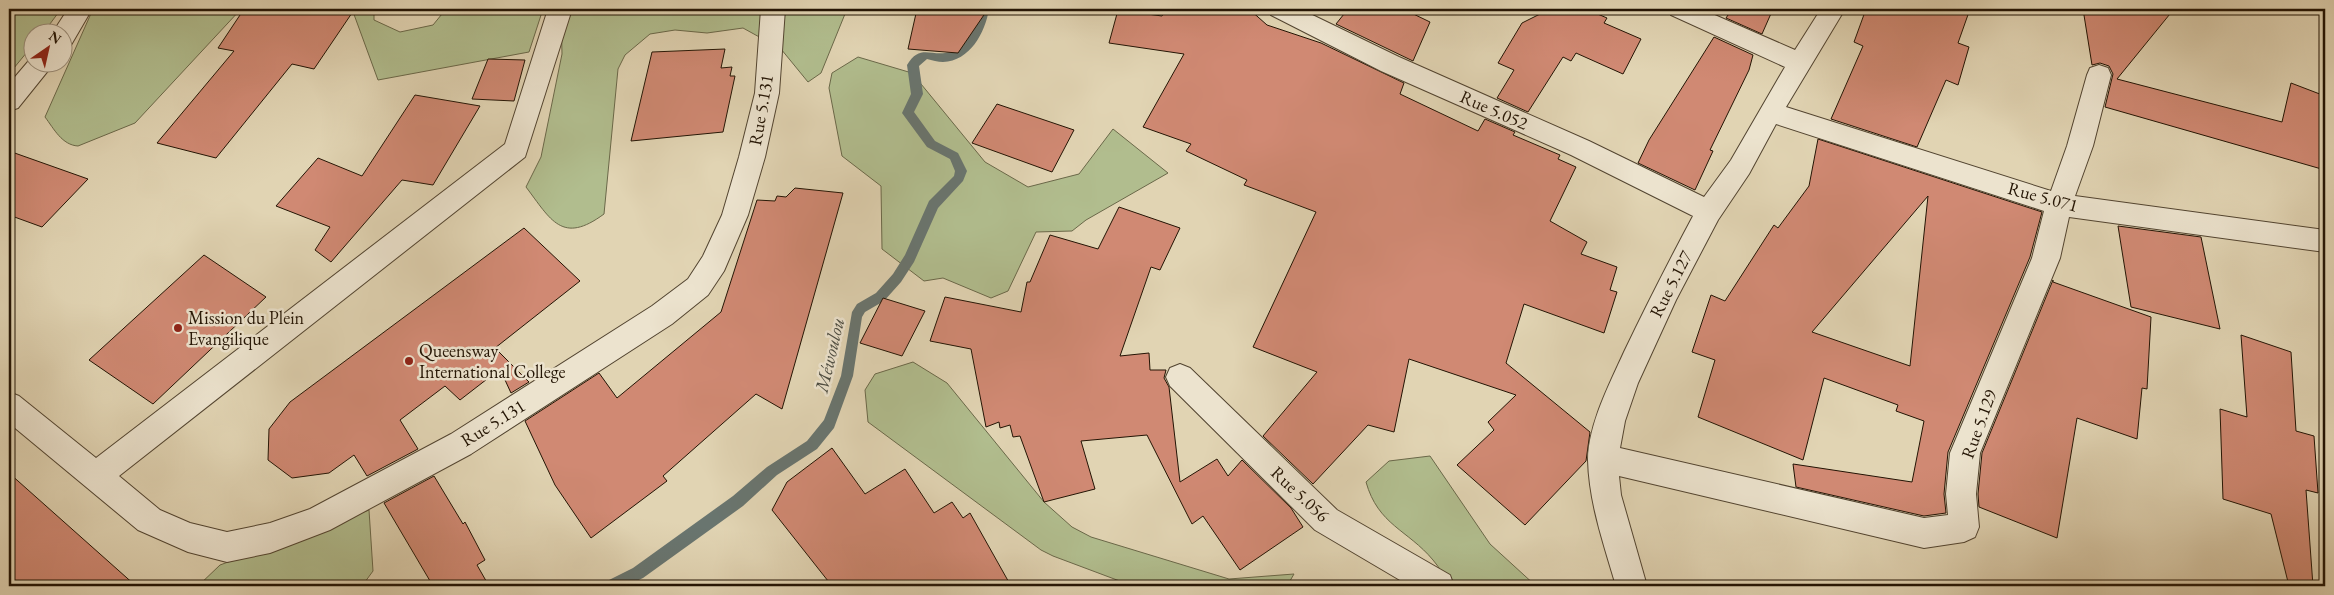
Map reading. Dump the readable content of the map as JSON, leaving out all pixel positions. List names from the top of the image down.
{
  "streets": {
    "street": [
      "Rue 5.131",
      "Rue 5.052",
      "Rue 5.071",
      "Rue 5.127",
      "Rue 5.129",
      "Rue 5.056"
    ]
  },
  "crossings": [
    ["Rue 5.052", "Rue 5.127"],
    ["Rue 5.071", "Rue 5.127"],
    ["Rue 5.071", "Rue 5.129"],
    ["Rue 5.127", "Rue 5.129"]
  ],
  "water": ["Méwoulou"],
  "places": ["Mission du Plein Evangilique", "Queensway International College"],
  "north": "top right"
}
